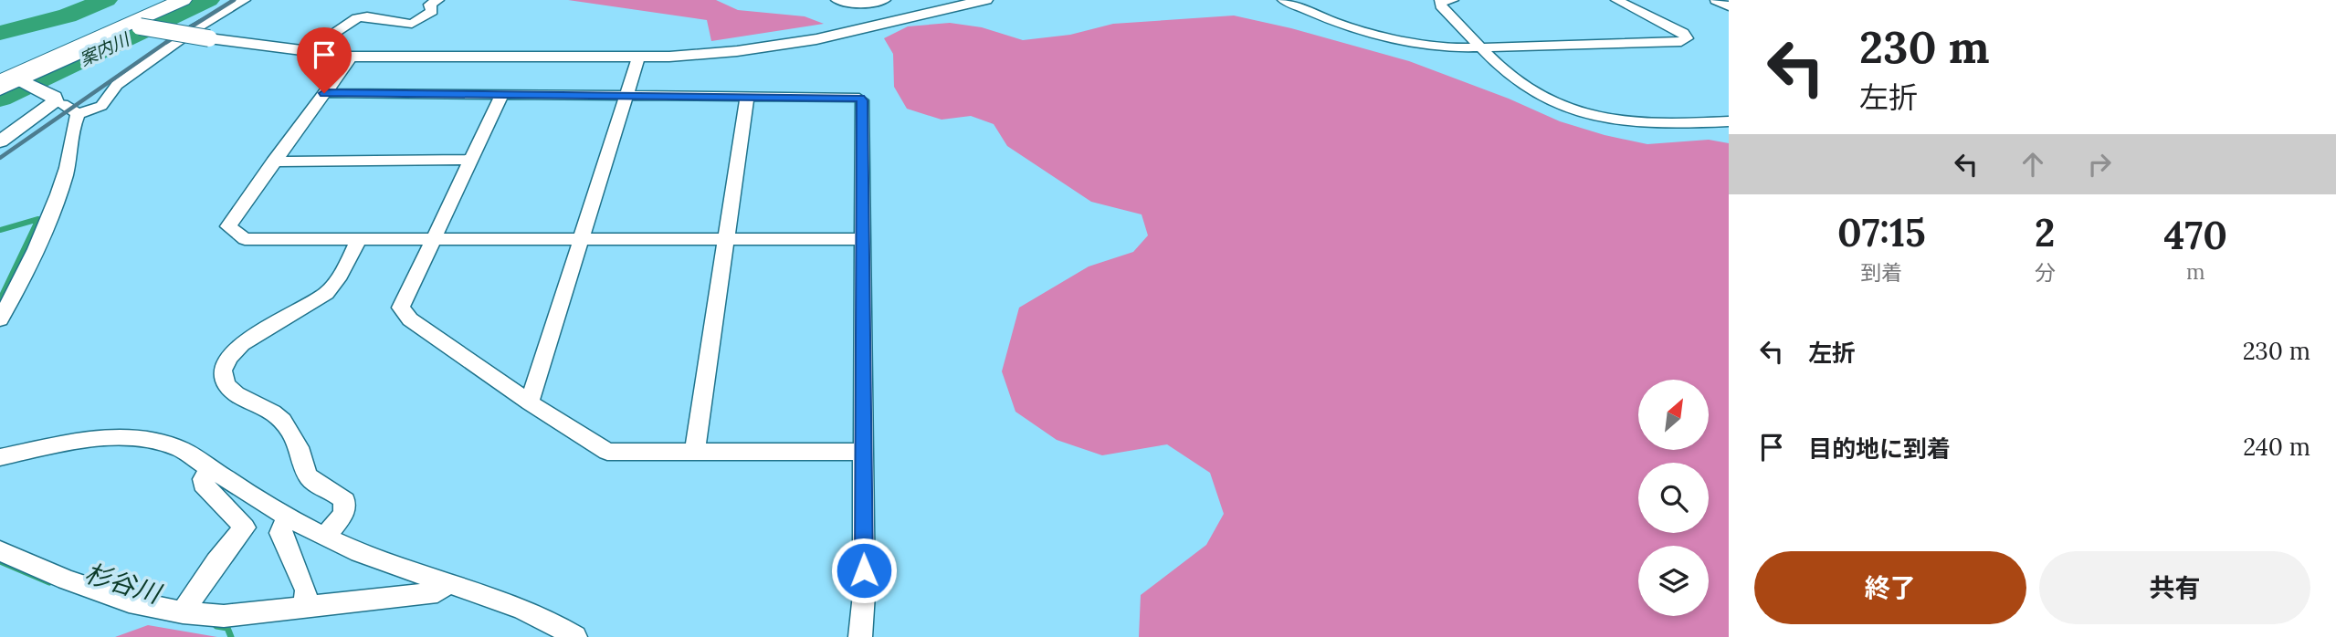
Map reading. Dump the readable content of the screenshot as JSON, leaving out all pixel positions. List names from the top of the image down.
{
  "water": ["案内川", "杉谷川"],
  "north": "top right",
  "page": {
    "turn": ["230 m", "左折"],
    "eta": [
      "07:15",
      "到着",
      "2",
      "分",
      "470",
      "m"
    ],
    "list": [
      {
        "name": "左折",
        "value": "230 m"
      },
      {
        "name": "目的地に到着",
        "value": "240 m"
      }
    ],
    "buttons": ["終了", "共有"]
  }
}
